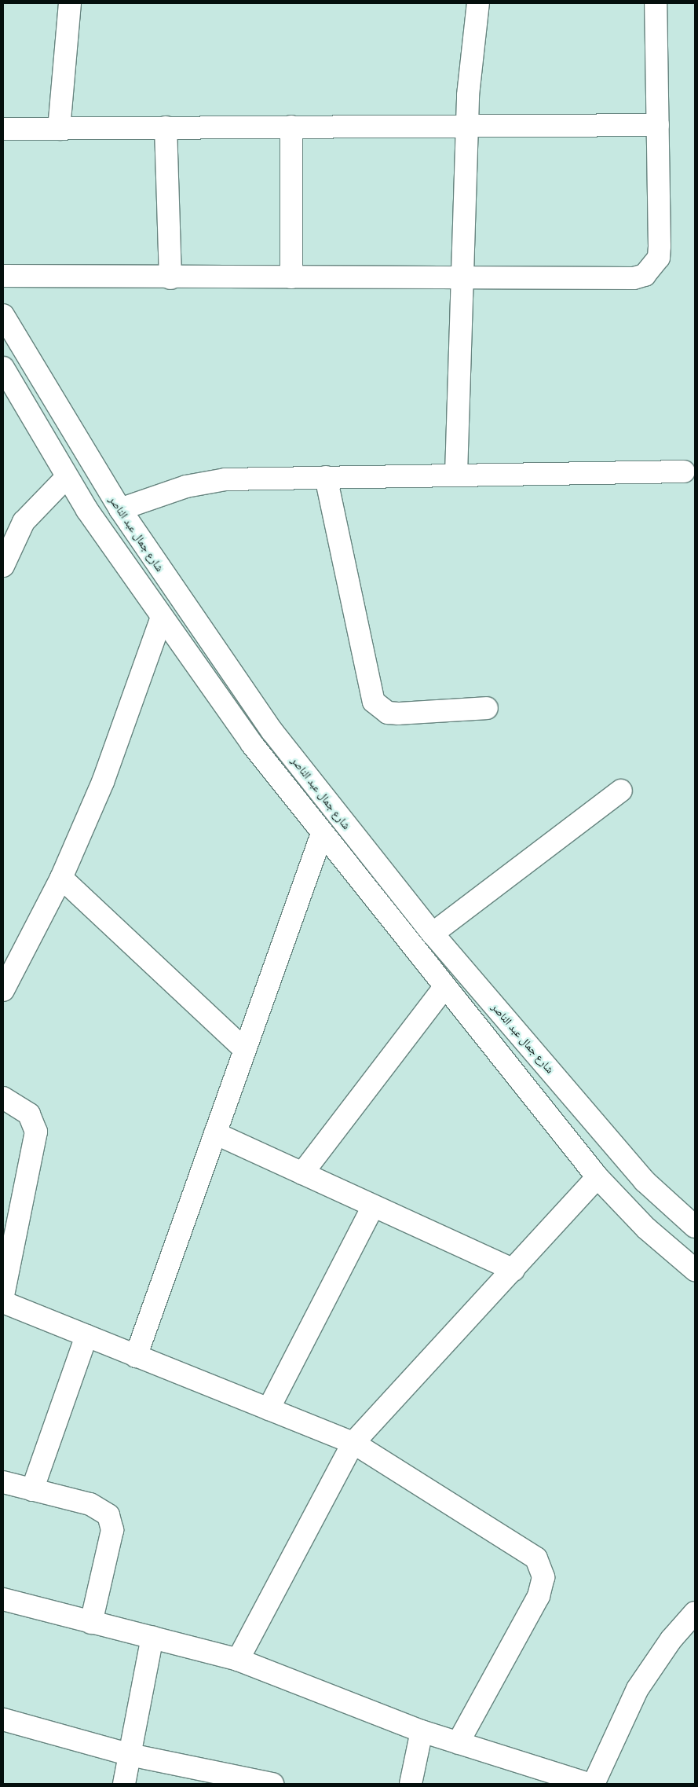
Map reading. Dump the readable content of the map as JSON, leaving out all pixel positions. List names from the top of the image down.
{
  "streets": {
    "street": ["شارع جمال عبد الناصر"]
  }
}
